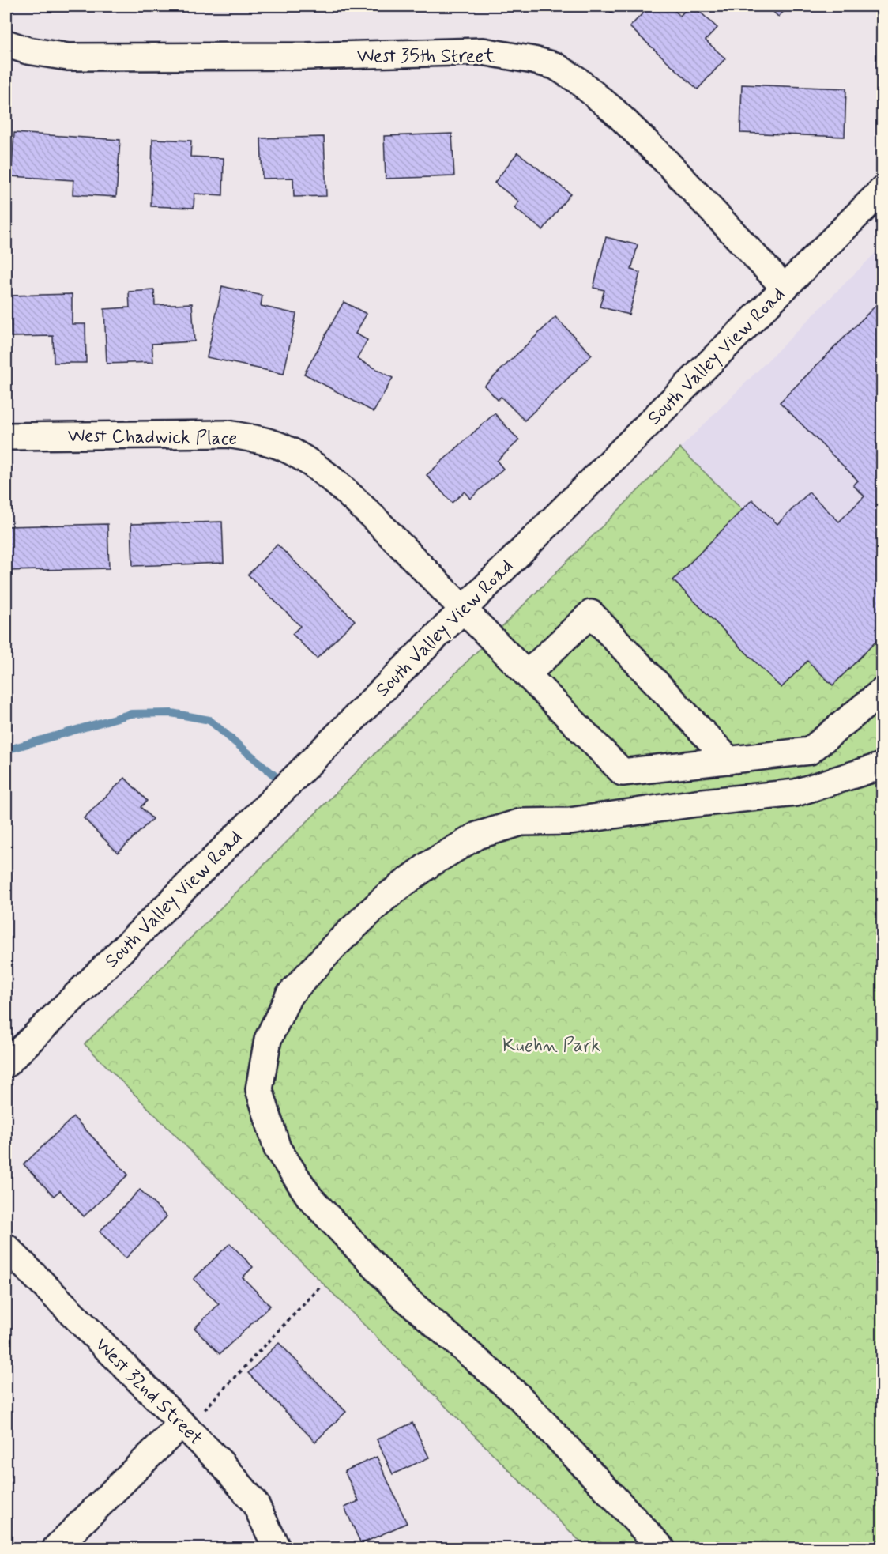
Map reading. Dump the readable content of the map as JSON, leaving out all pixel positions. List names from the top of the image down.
{
  "streets": {
    "street": [
      "West 35th Street",
      "South Valley View Road",
      "West Chadwick Place",
      "West 32nd Street"
    ]
  },
  "crossings": [
    ["West 35th Street", "South Valley View Road"],
    ["South Valley View Road", "West Chadwick Place"]
  ],
  "parks": ["Kuehn Park"]
}
